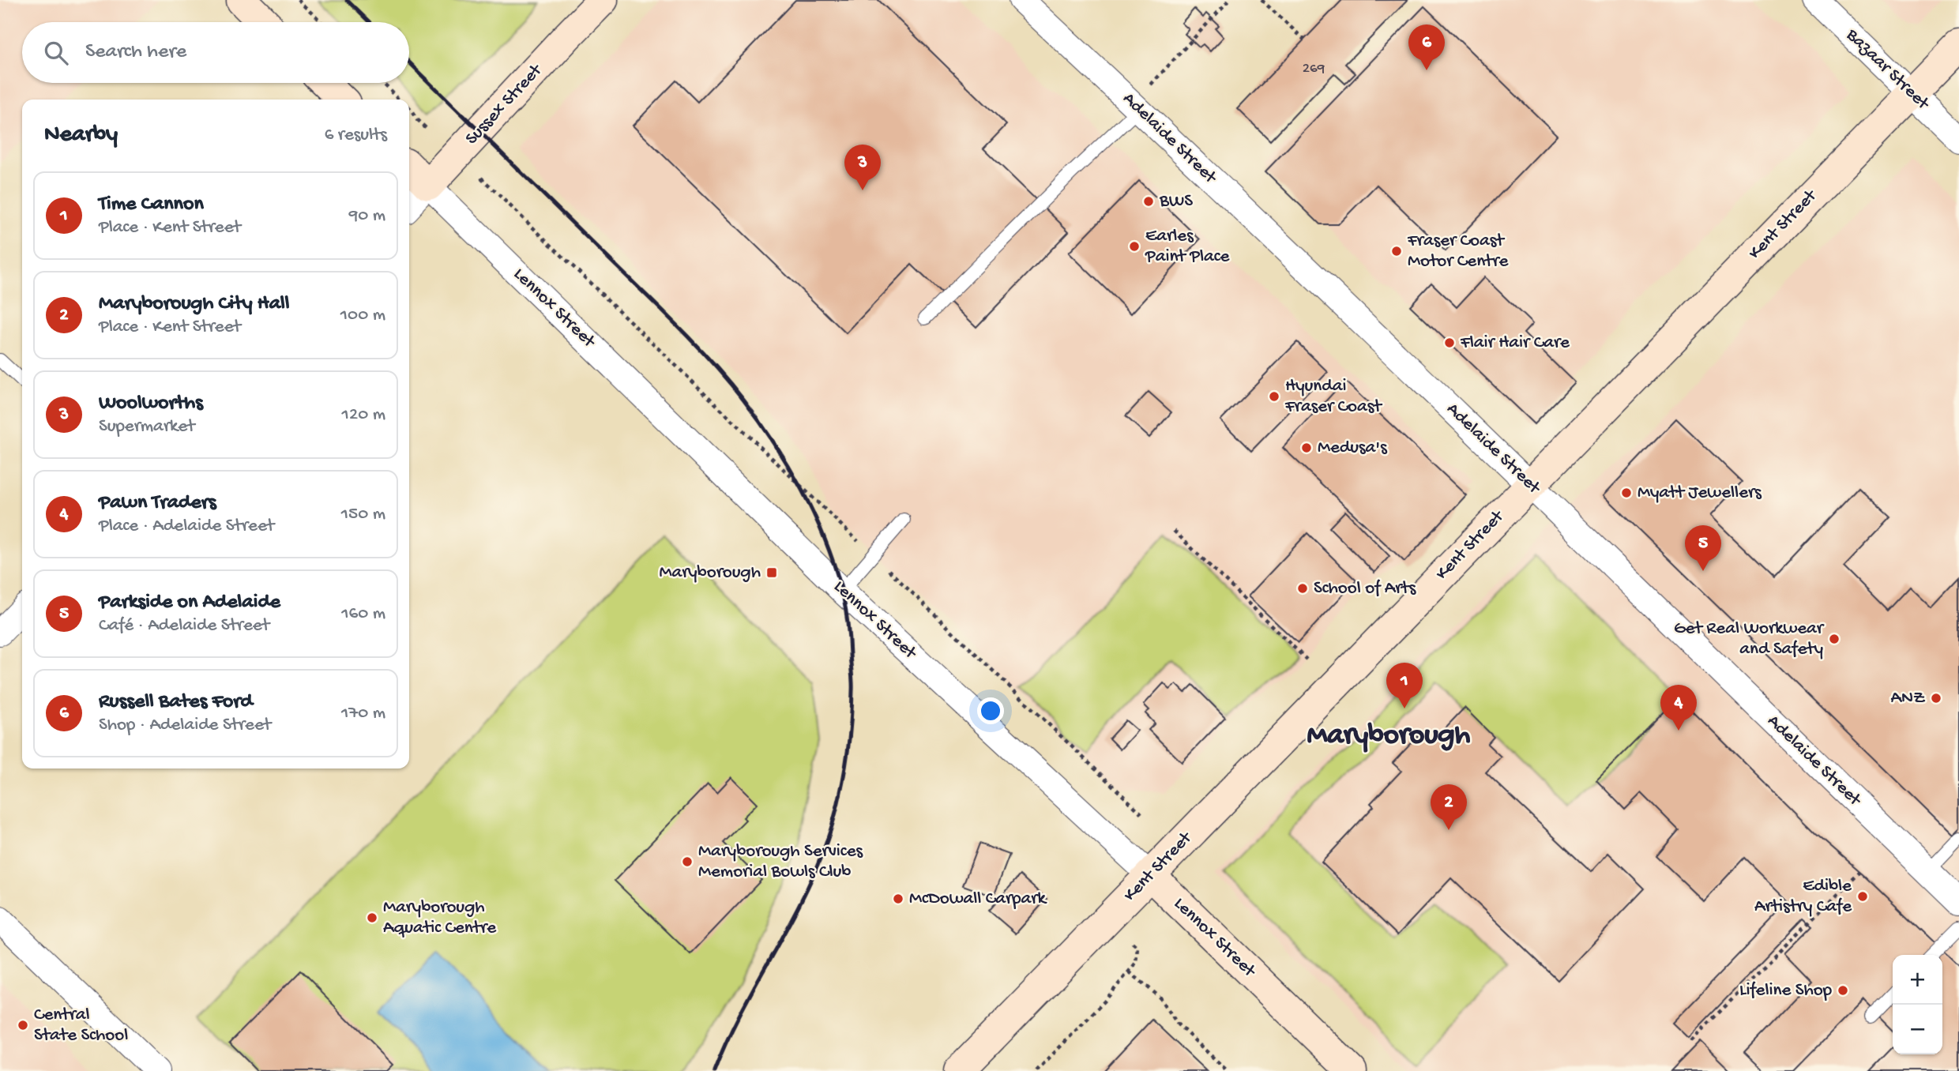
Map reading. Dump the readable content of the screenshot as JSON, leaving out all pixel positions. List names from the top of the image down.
{
  "streets": {
    "main road": ["Sussex Street", "Kent Street", "Lennox Street"],
    "street": ["Bazaar Street", "Adelaide Street"]
  },
  "crossings": [
    ["Bazaar Street", "Kent Street"],
    ["Sussex Street", "Lennox Street"],
    ["Adelaide Street", "Kent Street"],
    ["Kent Street", "Lennox Street"]
  ],
  "districts": ["Maryborough"],
  "places": {
    "other": [
      "BWS",
      "Earles Paint Place",
      "Fraser Coast Motor Centre",
      "Flair Hair Care",
      "Hyundai Fraser Coast",
      "Medusa's",
      "Myatt Jewellers",
      "School of Arts",
      "Get Real Workwear and Safety",
      "ANZ",
      "Maryborough Services Memorial Bowls Club",
      "Edible Artistry Cafe",
      "McDowall Carpark",
      "Maryborough Aquatic Centre",
      "Lifeline Shop",
      "Central State School"
    ],
    "transit": ["Maryborough"]
  },
  "house_numbers": ["269"],
  "page": {
    "search": "Search here",
    "pins": [
      "6",
      "3",
      "5",
      "1",
      "4",
      "2"
    ],
    "heading": ["Nearby", "6 results"],
    "list": [
      {
        "mark": "1",
        "name": "Time Cannon",
        "note": "Place · Kent Street",
        "value": "90 m"
      },
      {
        "mark": "2",
        "name": "Maryborough City Hall",
        "note": "Place · Kent Street",
        "value": "100 m"
      },
      {
        "mark": "3",
        "name": "Woolworths",
        "note": "Supermarket",
        "value": "120 m"
      },
      {
        "mark": "4",
        "name": "Pawn Traders",
        "note": "Place · Adelaide Street",
        "value": "150 m"
      },
      {
        "mark": "5",
        "name": "Parkside on Adelaide",
        "note": "Café · Adelaide Street",
        "value": "160 m"
      },
      {
        "mark": "6",
        "name": "Russell Bates Ford",
        "note": "Shop · Adelaide Street",
        "value": "170 m"
      }
    ],
    "map_buttons": ["+", "−"]
  }
}
